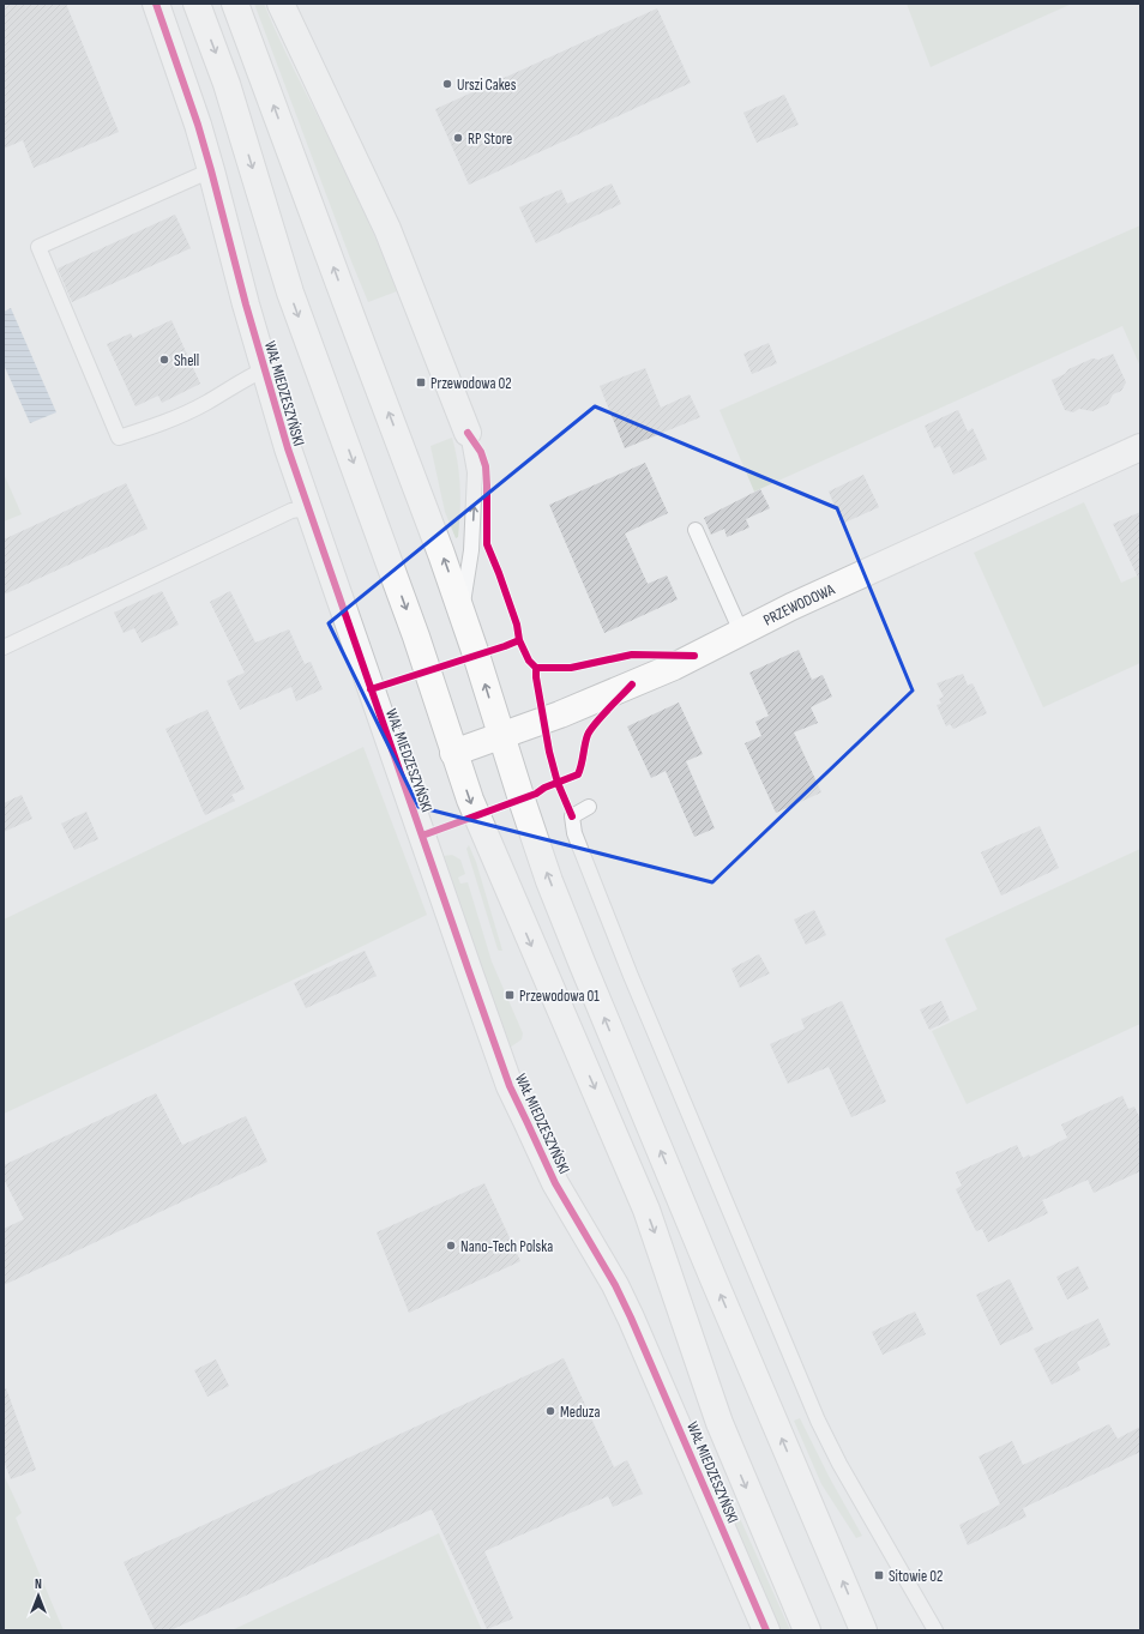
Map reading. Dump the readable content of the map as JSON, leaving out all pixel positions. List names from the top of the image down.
{
  "streets": {
    "main road": ["WAŁ MIEDZESZYŃSKI", "PRZEWODOWA"]
  },
  "crossings": [
    ["WAŁ MIEDZESZYŃSKI", "PRZEWODOWA"]
  ],
  "places": {
    "other": [
      "Urszi Cakes",
      "RP Store",
      "Shell",
      "Nano-Tech Polska",
      "Meduza"
    ],
    "transit": ["Przewodowa 02", "Przewodowa 01", "Sitowie 02"]
  },
  "north": "top"
}
